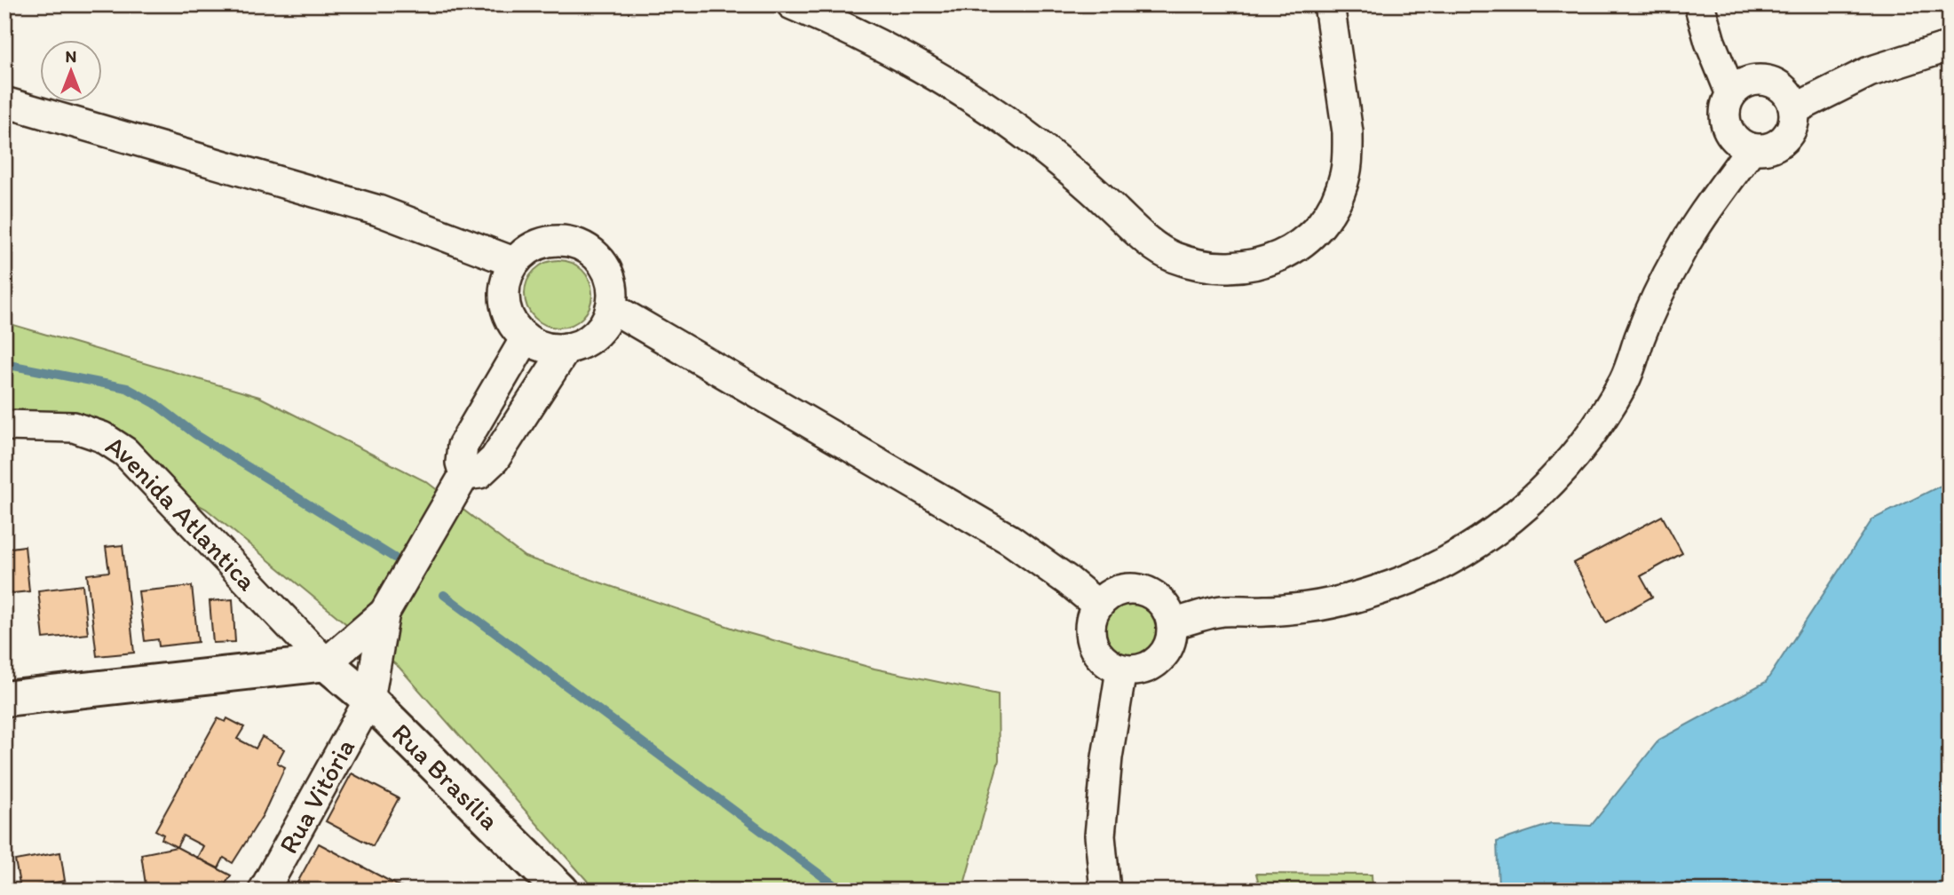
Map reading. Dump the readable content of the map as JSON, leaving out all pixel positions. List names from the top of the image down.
{
  "streets": {
    "street": ["Avenida Atlantica", "Rua Brasília", "Rua Vitória"]
  },
  "crossings": [
    ["Avenida Atlantica", "Rua Brasília"],
    ["Rua Brasília", "Rua Vitória"]
  ],
  "north": "top"
}
